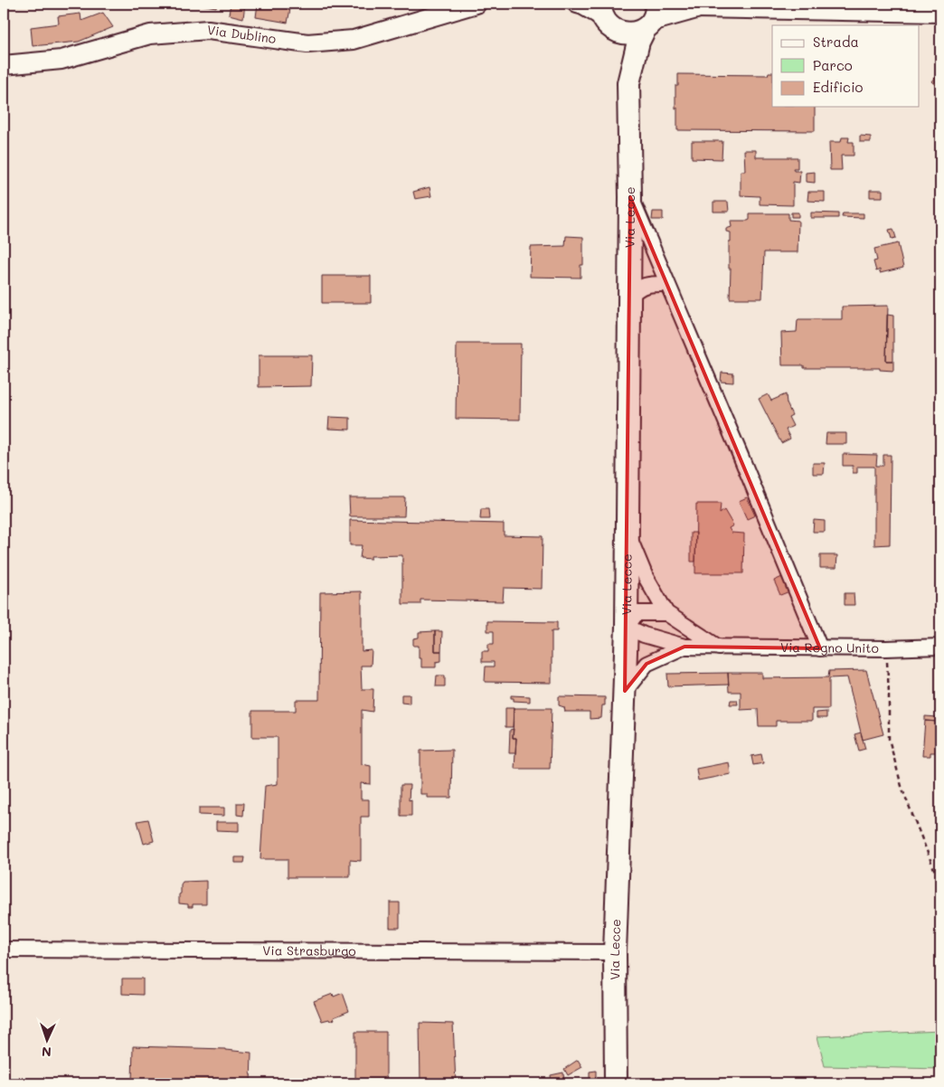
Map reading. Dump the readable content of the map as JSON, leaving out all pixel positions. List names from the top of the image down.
{
  "streets": {
    "main road": ["Via Lecce"],
    "street": ["Via Dublino", "Via Regno Unito", "Via Strasburgo"]
  },
  "crossings": [
    ["Via Lecce", "Via Strasburgo"]
  ],
  "legend": ["Strada", "Parco", "Edificio"],
  "north": "bottom"
}
